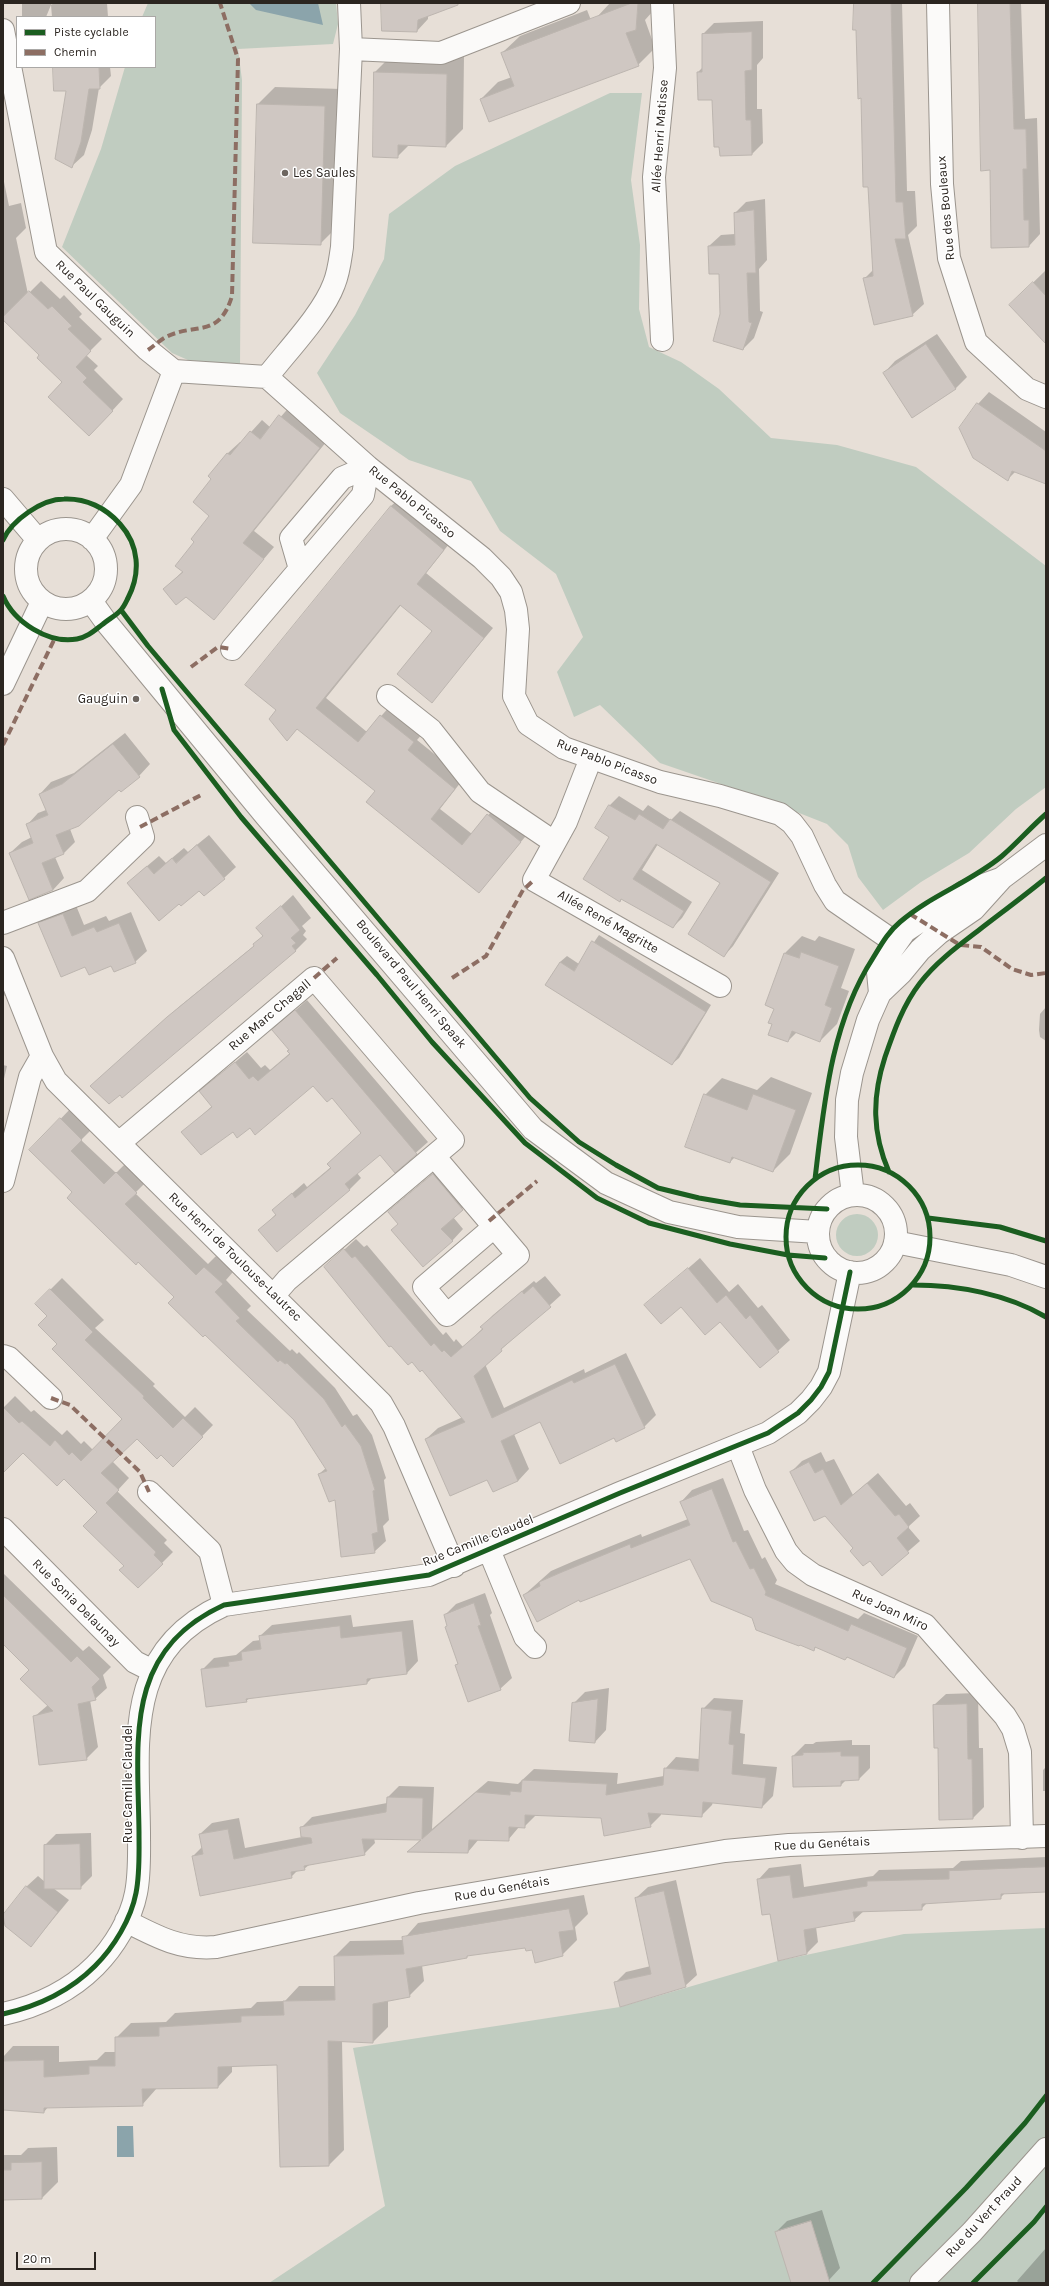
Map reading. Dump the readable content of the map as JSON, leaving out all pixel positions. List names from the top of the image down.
{
  "streets": {
    "street": [
      "Allée Henri Matisse",
      "Rue des Bouleaux",
      "Rue Paul Gauguin",
      "Rue Pablo Picasso",
      "Allée René Magritte",
      "Boulevard Paul Henri Spaak",
      "Rue Marc Chagall",
      "Rue Henri de Toulouse-Lautrec",
      "Rue Camille Claudel",
      "Rue Sonia Delaunay",
      "Rue Joan Miro",
      "Rue du Genétais",
      "Rue du Vert Praud"
    ]
  },
  "crossings": [
    ["Rue Pablo Picasso", "Allée René Magritte"],
    ["Boulevard Paul Henri Spaak", "Rue Camille Claudel"],
    ["Rue Marc Chagall", "Rue Henri de Toulouse-Lautrec"],
    ["Rue Henri de Toulouse-Lautrec", "Rue Camille Claudel"],
    ["Rue Camille Claudel", "Rue Sonia Delaunay"],
    ["Rue Camille Claudel", "Rue Joan Miro"],
    ["Rue Camille Claudel", "Rue du Genétais"],
    ["Rue Joan Miro", "Rue du Genétais"]
  ],
  "places": ["Les Saules", "Gauguin"],
  "legend": ["Piste cyclable", "Chemin"],
  "scale_bar": "20 m"
}
